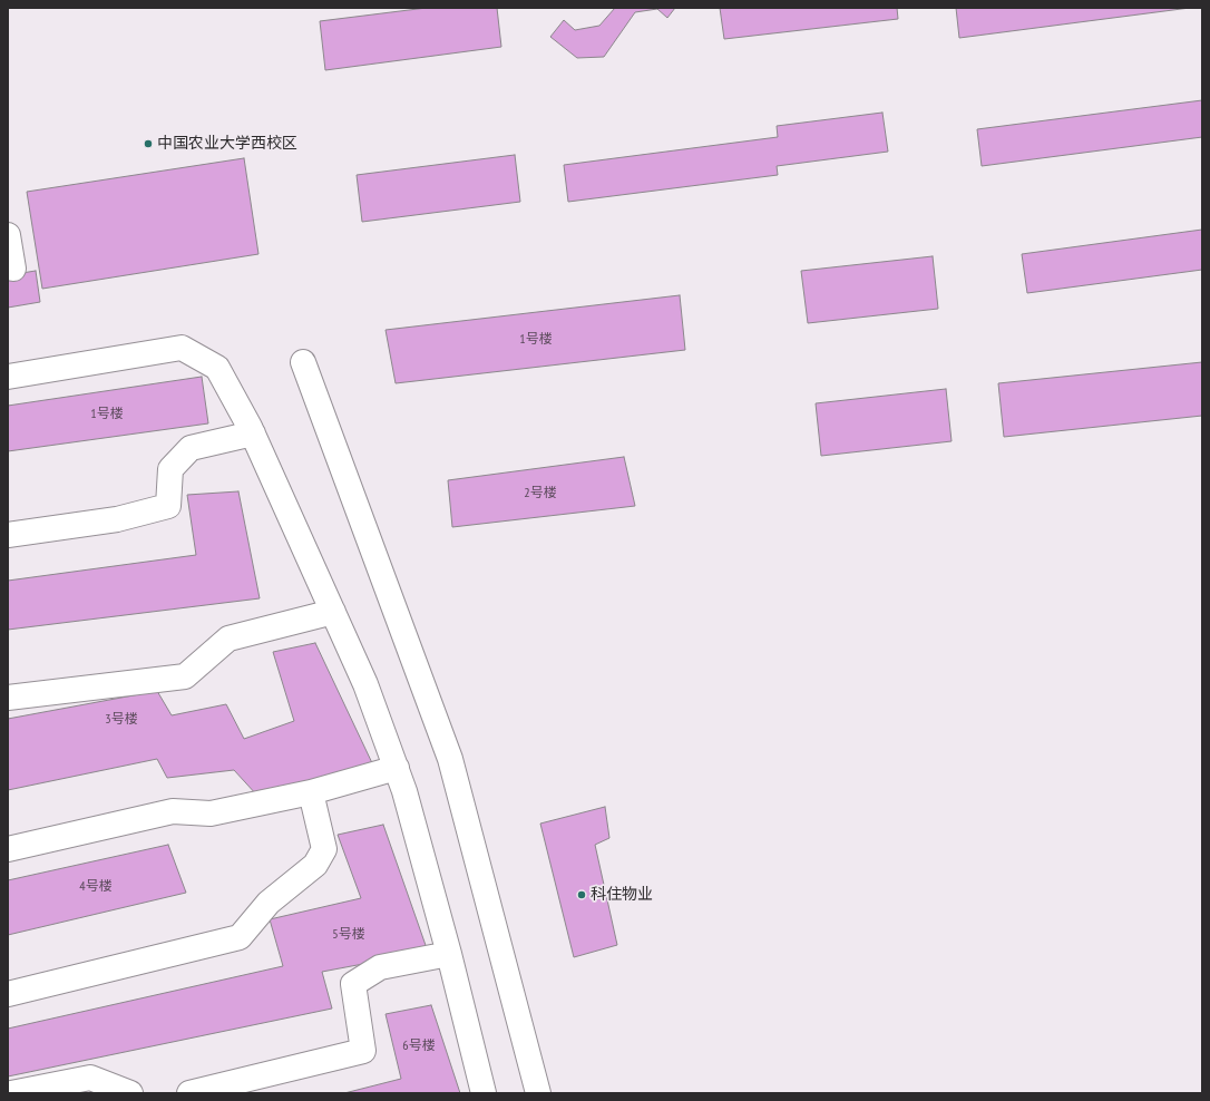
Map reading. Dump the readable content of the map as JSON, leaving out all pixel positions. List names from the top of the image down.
{
  "places": ["中国农业大学西校区", "科住物业"],
  "house_numbers": [
    "1号楼",
    "1号楼",
    "2号楼",
    "3号楼",
    "4号楼",
    "5号楼",
    "6号楼"
  ]
}
